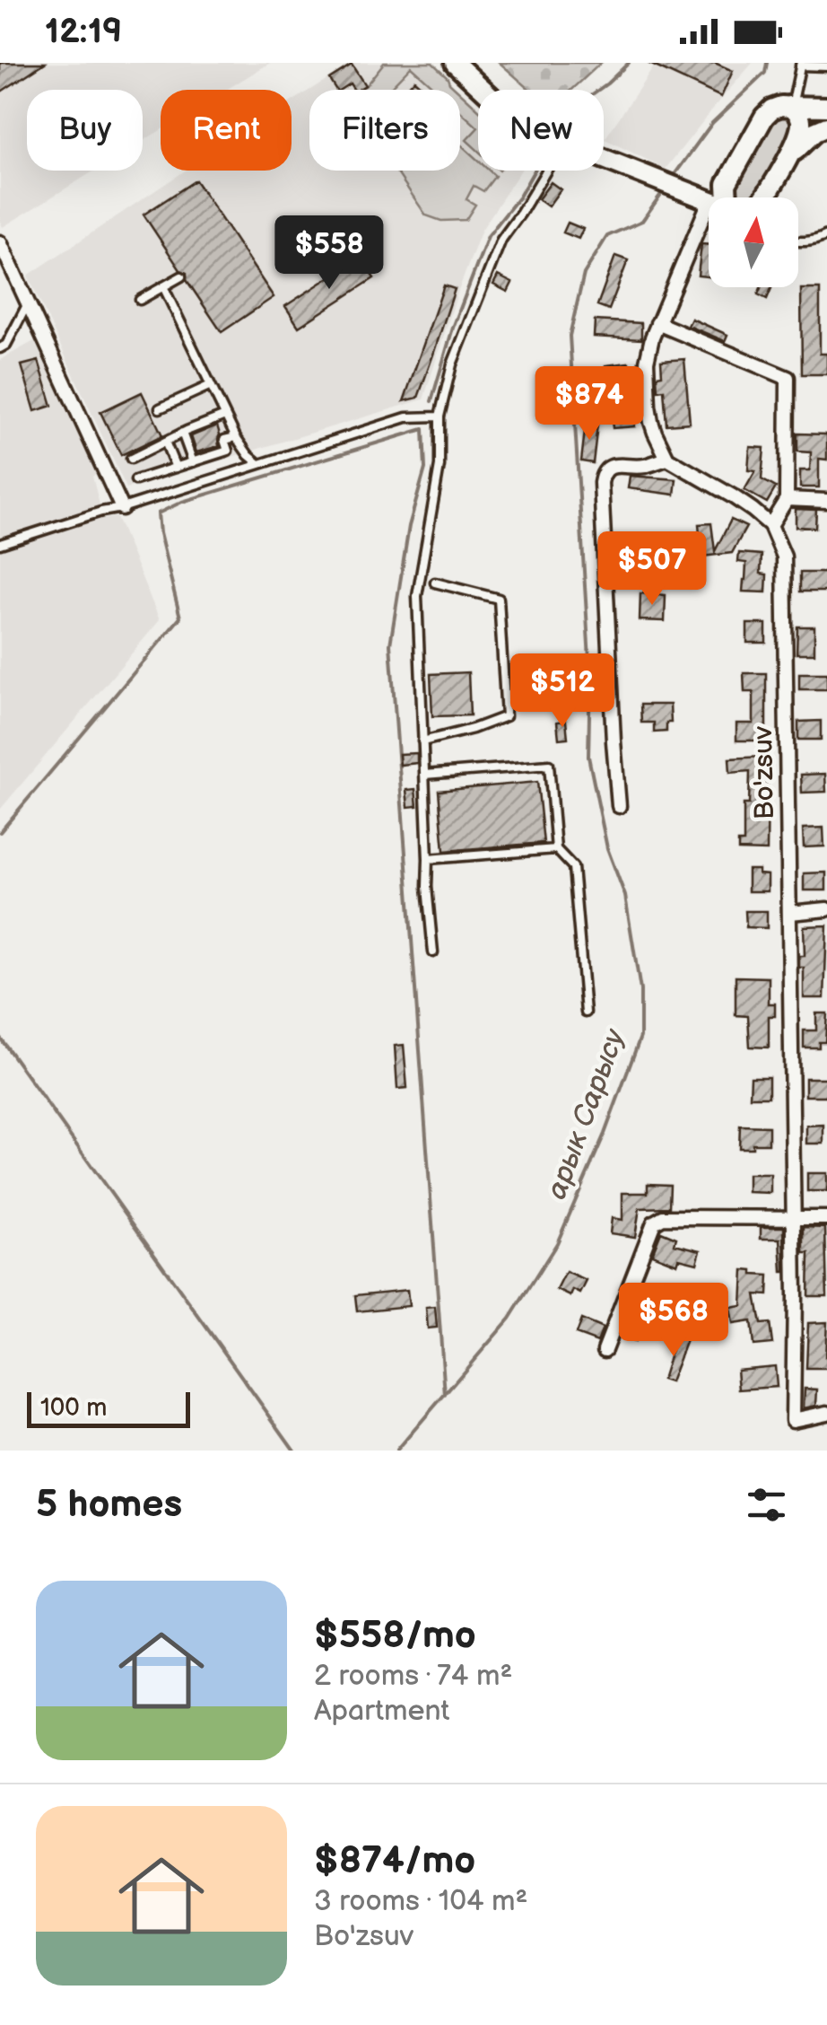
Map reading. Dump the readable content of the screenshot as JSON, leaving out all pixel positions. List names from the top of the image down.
{
  "streets": {
    "street": ["Bo'zsuv"]
  },
  "water": ["арык Сарысу"],
  "scale_bar": "100 m",
  "north": "top",
  "page": {
    "status": "12:19",
    "chip": [
      "Buy",
      "Rent",
      "Filters",
      "New"
    ],
    "price": [
      "$558",
      "$874",
      "$507",
      "$512",
      "$568"
    ],
    "scale": "100 m",
    "heading": "5 homes",
    "list": [
      {
        "name": "$558/mo",
        "note": "2 rooms · 74 m² · Apartment"
      },
      {
        "name": "$874/mo",
        "note": "3 rooms · 104 m² · Bo'zsuv"
      }
    ]
  }
}
